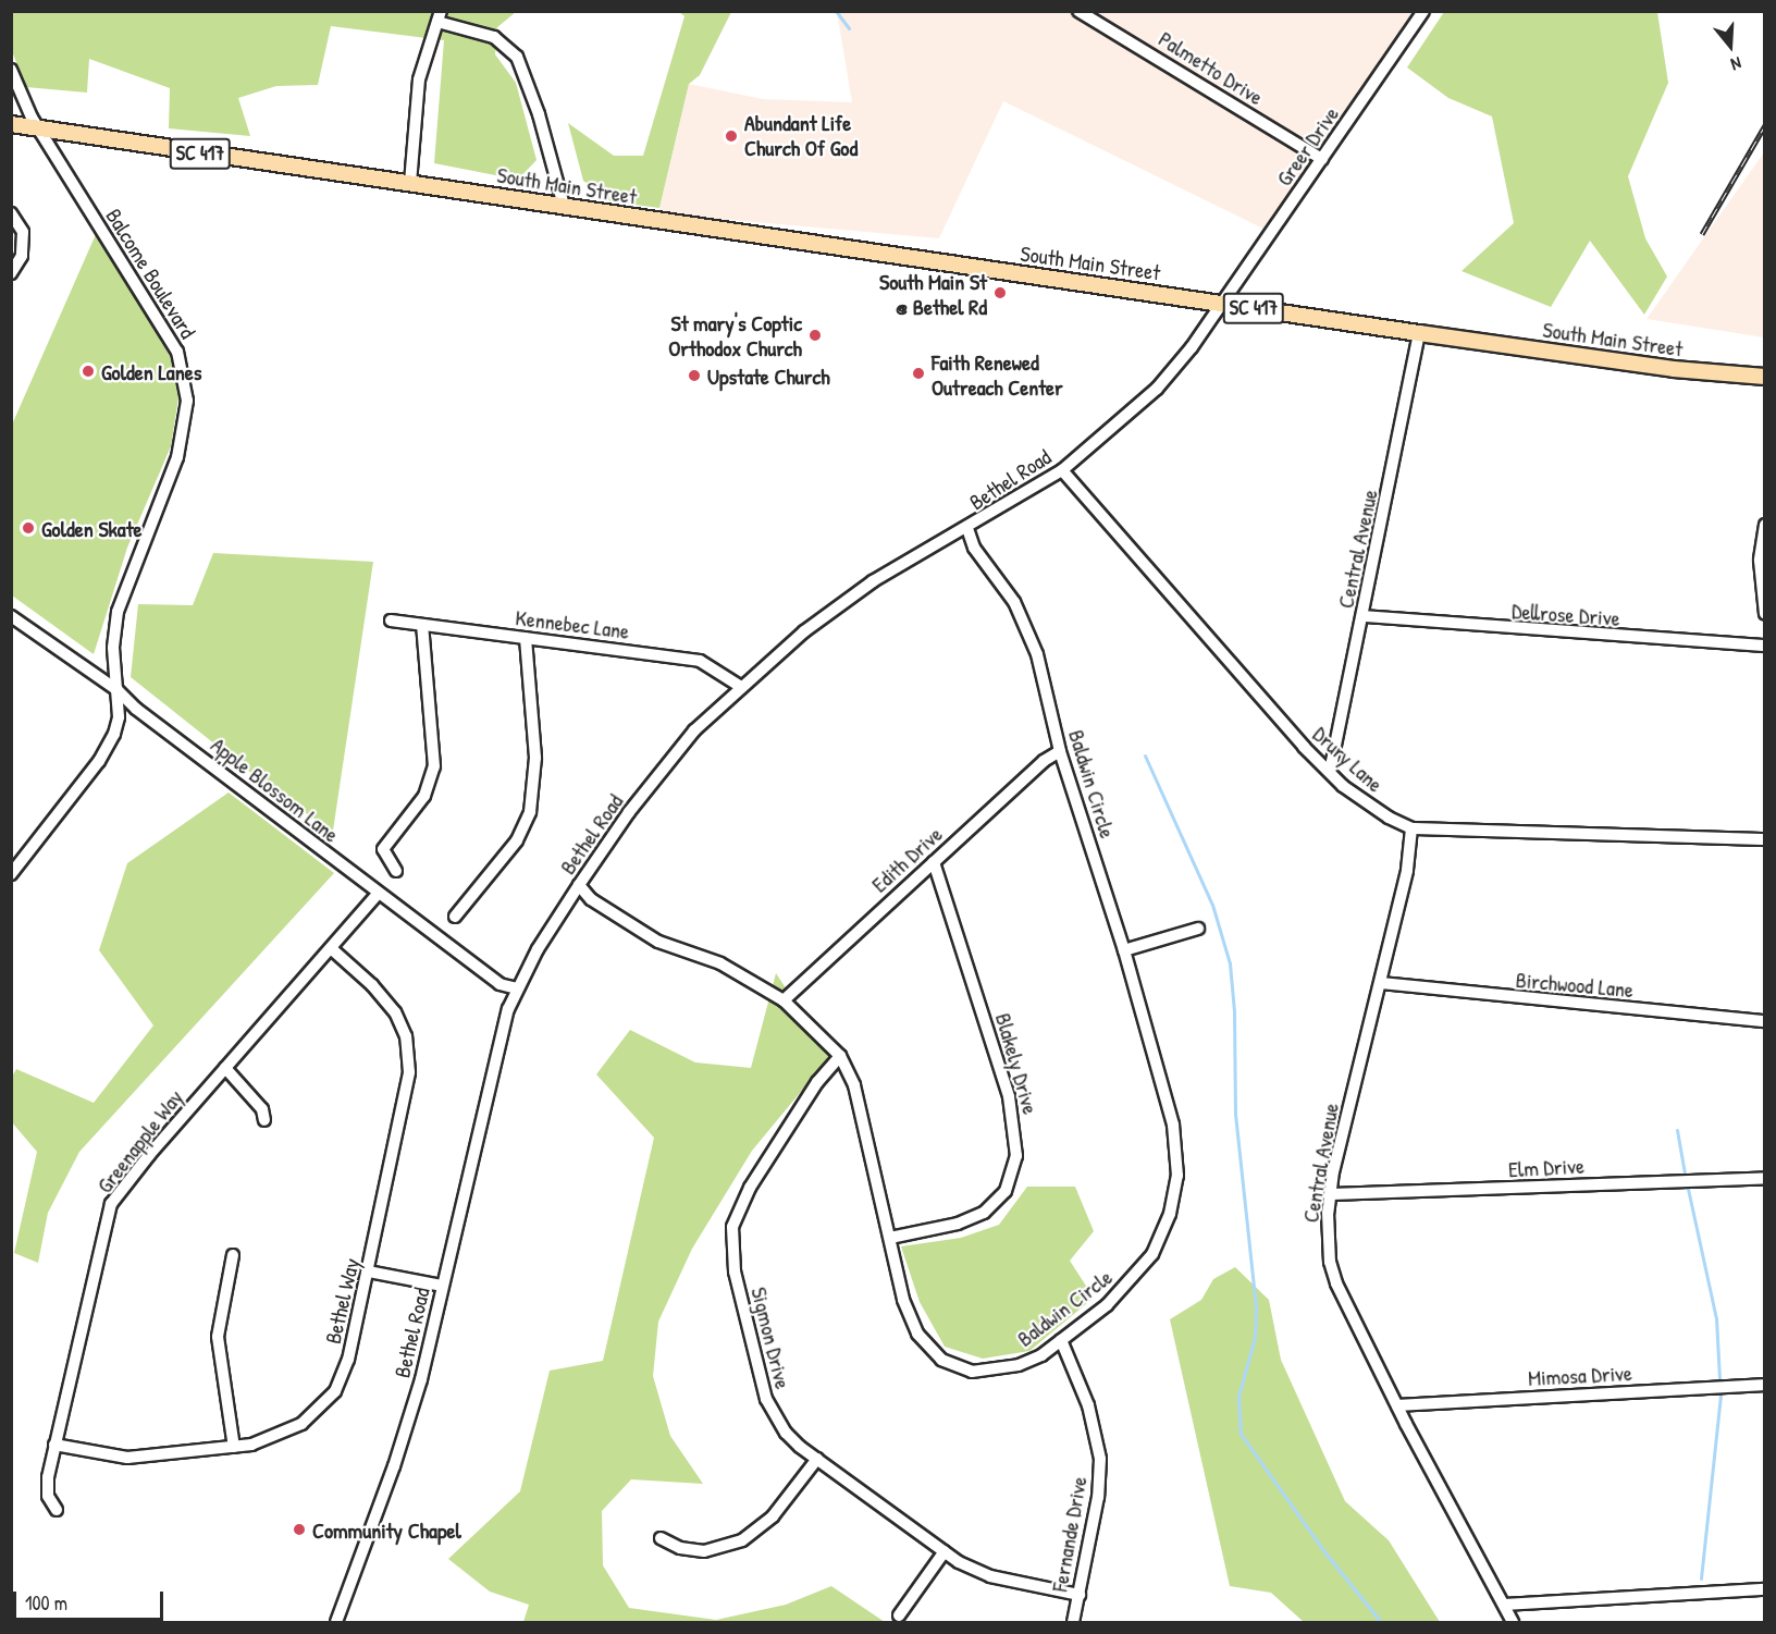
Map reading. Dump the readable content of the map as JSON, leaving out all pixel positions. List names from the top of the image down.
{
  "streets": {
    "main road": ["SC 417", "South Main Street"],
    "street": [
      "Palmetto Drive",
      "Greer Drive",
      "Balcome Boulevard",
      "Bethel Road",
      "Central Avenue",
      "Dellrose Drive",
      "Kennebec Lane",
      "Drury Lane",
      "Baldwin Circle",
      "Apple Blossom Lane",
      "Edith Drive",
      "Birchwood Lane",
      "Blakely Drive",
      "Greenapple Way",
      "Elm Drive",
      "Bethel Way",
      "Sigmon Drive",
      "Mimosa Drive",
      "Fernande Drive"
    ]
  },
  "crossings": [
    ["Palmetto Drive", "Greer Drive"],
    ["Greer Drive", "South Main Street"],
    ["Greer Drive", "Bethel Road"],
    ["SC 417", "South Main Street"],
    ["SC 417", "Balcome Boulevard"],
    ["South Main Street", "Bethel Road"],
    ["South Main Street", "Central Avenue"],
    ["Balcome Boulevard", "Apple Blossom Lane"],
    ["Bethel Road", "Kennebec Lane"],
    ["Bethel Road", "Drury Lane"],
    ["Bethel Road", "Baldwin Circle"],
    ["Bethel Road", "Apple Blossom Lane"],
    ["Central Avenue", "Dellrose Drive"],
    ["Central Avenue", "Drury Lane"],
    ["Central Avenue", "Birchwood Lane"],
    ["Central Avenue", "Elm Drive"],
    ["Central Avenue", "Mimosa Drive"],
    ["Baldwin Circle", "Edith Drive"],
    ["Baldwin Circle", "Blakely Drive"],
    ["Baldwin Circle", "Sigmon Drive"],
    ["Baldwin Circle", "Fernande Drive"],
    ["Apple Blossom Lane", "Greenapple Way"],
    ["Edith Drive", "Blakely Drive"],
    ["Greenapple Way", "Bethel Way"],
    ["Sigmon Drive", "Fernande Drive"]
  ],
  "places": [
    "Abundant Life Church Of God",
    "South Main St @ Bethel Rd",
    "St mary's Coptic Orthodox Church",
    "Golden Lanes",
    "Faith Renewed Outreach Center",
    "Upstate Church",
    "Golden Skate",
    "Community Chapel"
  ],
  "scale_bar": "100 m",
  "north": "bottom"
}
